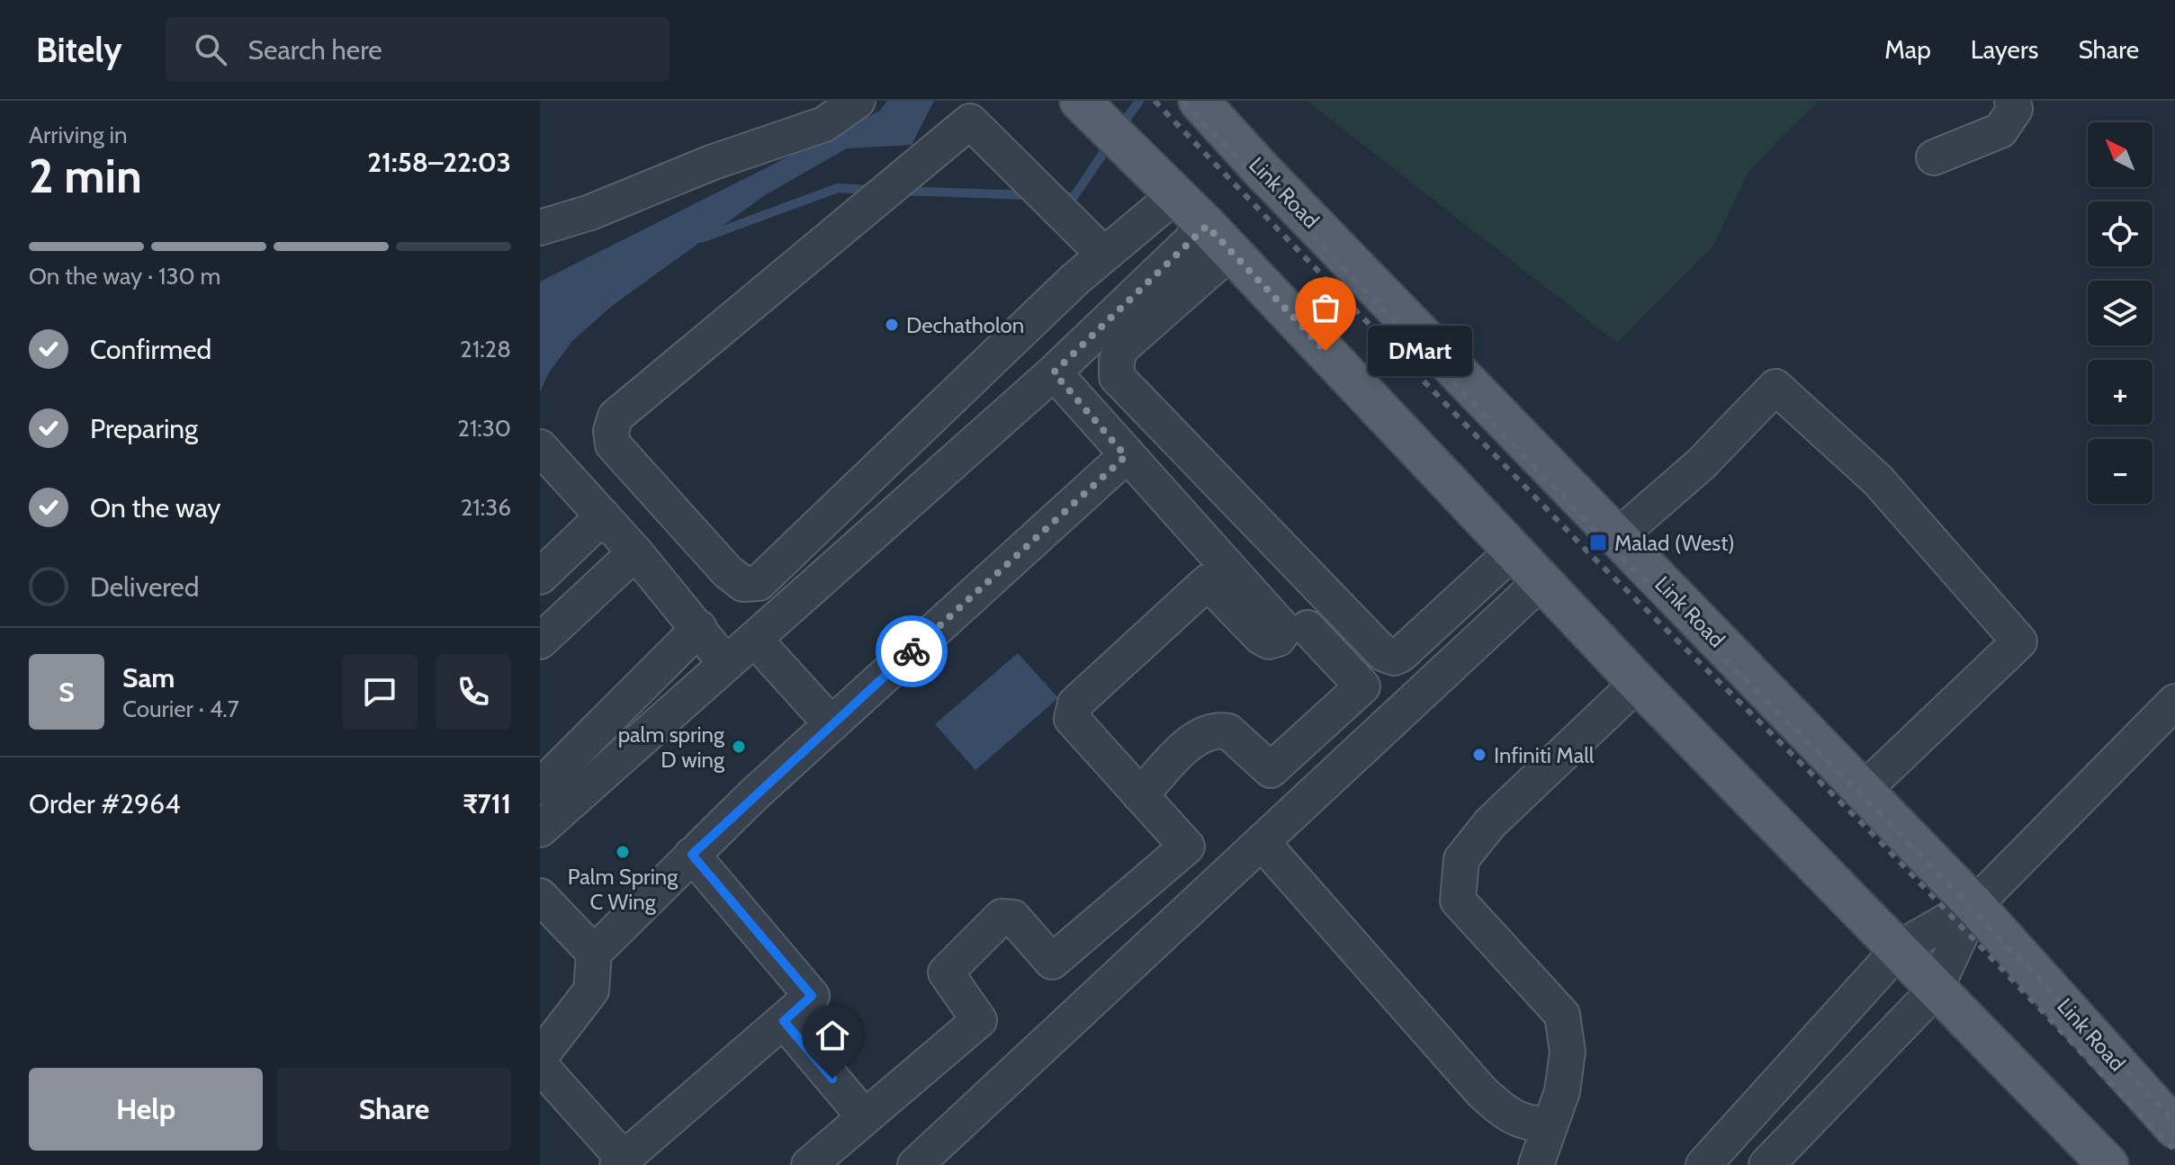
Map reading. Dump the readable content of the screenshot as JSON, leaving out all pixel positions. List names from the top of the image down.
{
  "streets": {
    "main road": ["Link Road"]
  },
  "places": {
    "other": [
      "Dechatholon",
      "DMart",
      "palm spring D wing",
      "Infiniti Mall",
      "Palm Spring C Wing"
    ],
    "transit": ["Malad (West)"]
  },
  "north": "top left",
  "page": {
    "header": "Bitely",
    "search": "Search here",
    "nav": ["Map", "Layers", "Share"],
    "heading": ["2 min", "Arriving in", "21:58–22:03"],
    "panel": [
      "Sam",
      "Courier · 4.7",
      "Order #2964",
      "₹711"
    ],
    "map_buttons": ["+", "−"],
    "bar": "On the way · 130 m",
    "list": [
      ["Confirmed", "21:28"],
      ["Preparing", "21:30"],
      ["On the way", "21:36"],
      "Delivered"
    ],
    "bubble": "DMart",
    "round": "S",
    "buttons": ["Help", "Share"]
  }
}
